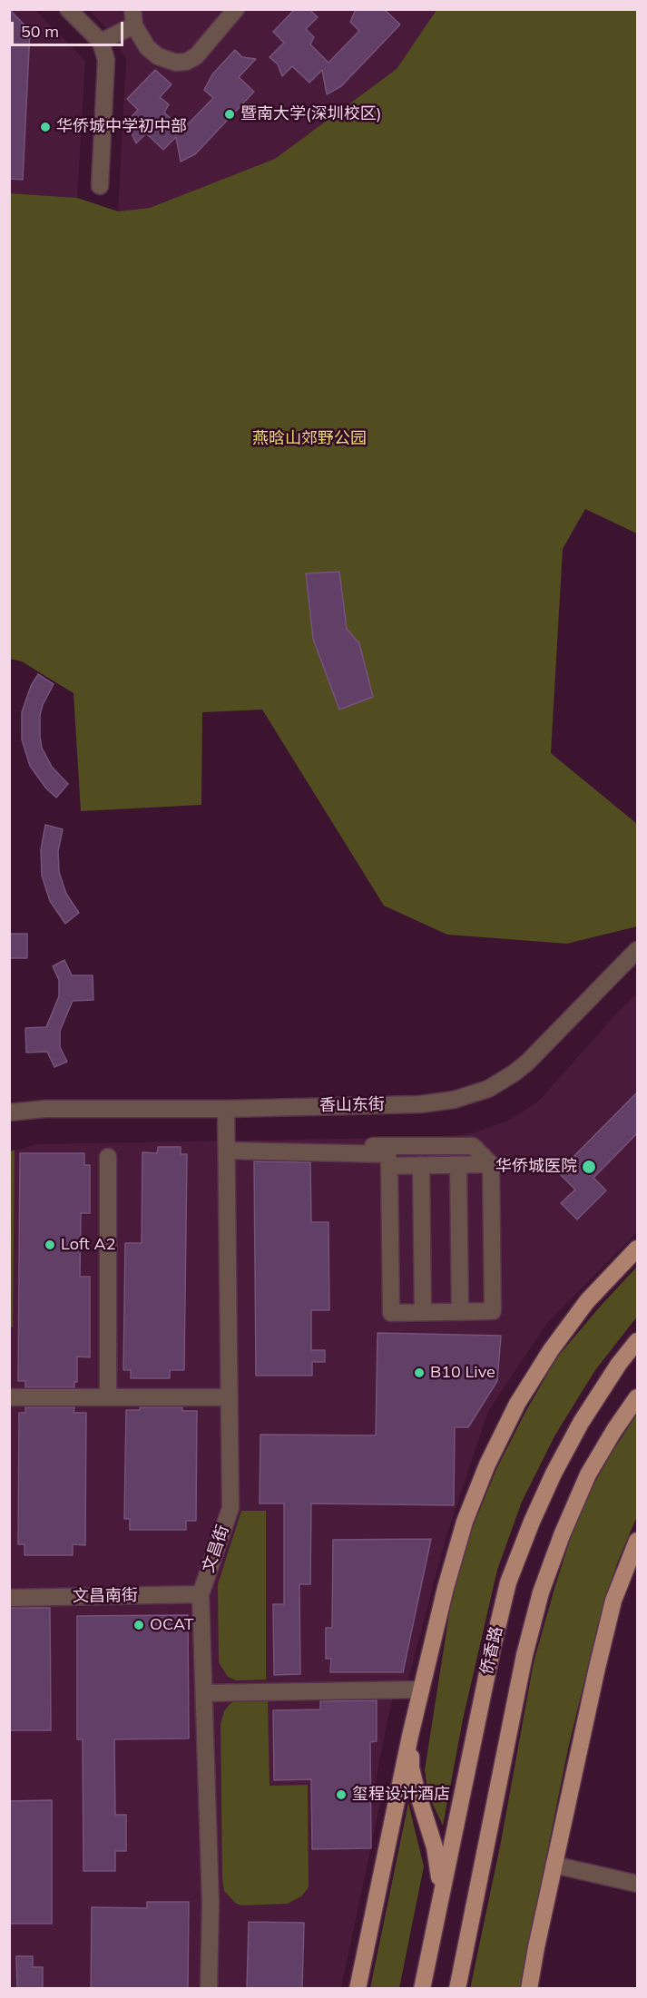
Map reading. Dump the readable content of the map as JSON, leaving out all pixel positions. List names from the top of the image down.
{
  "streets": {
    "main road": ["侨香路"],
    "street": ["香山东街", "文昌街", "文昌南街"]
  },
  "crossings": [
    ["香山东街", "文昌街"],
    ["文昌街", "文昌南街"]
  ],
  "parks": ["燕晗山郊野公园"],
  "places": [
    "暨南大学(深圳校区)",
    "华侨城中学初中部",
    "华侨城医院",
    "Loft A2",
    "B10 Live",
    "OCAT",
    "玺程设计酒店"
  ],
  "scale_bar": "50 m"
}
